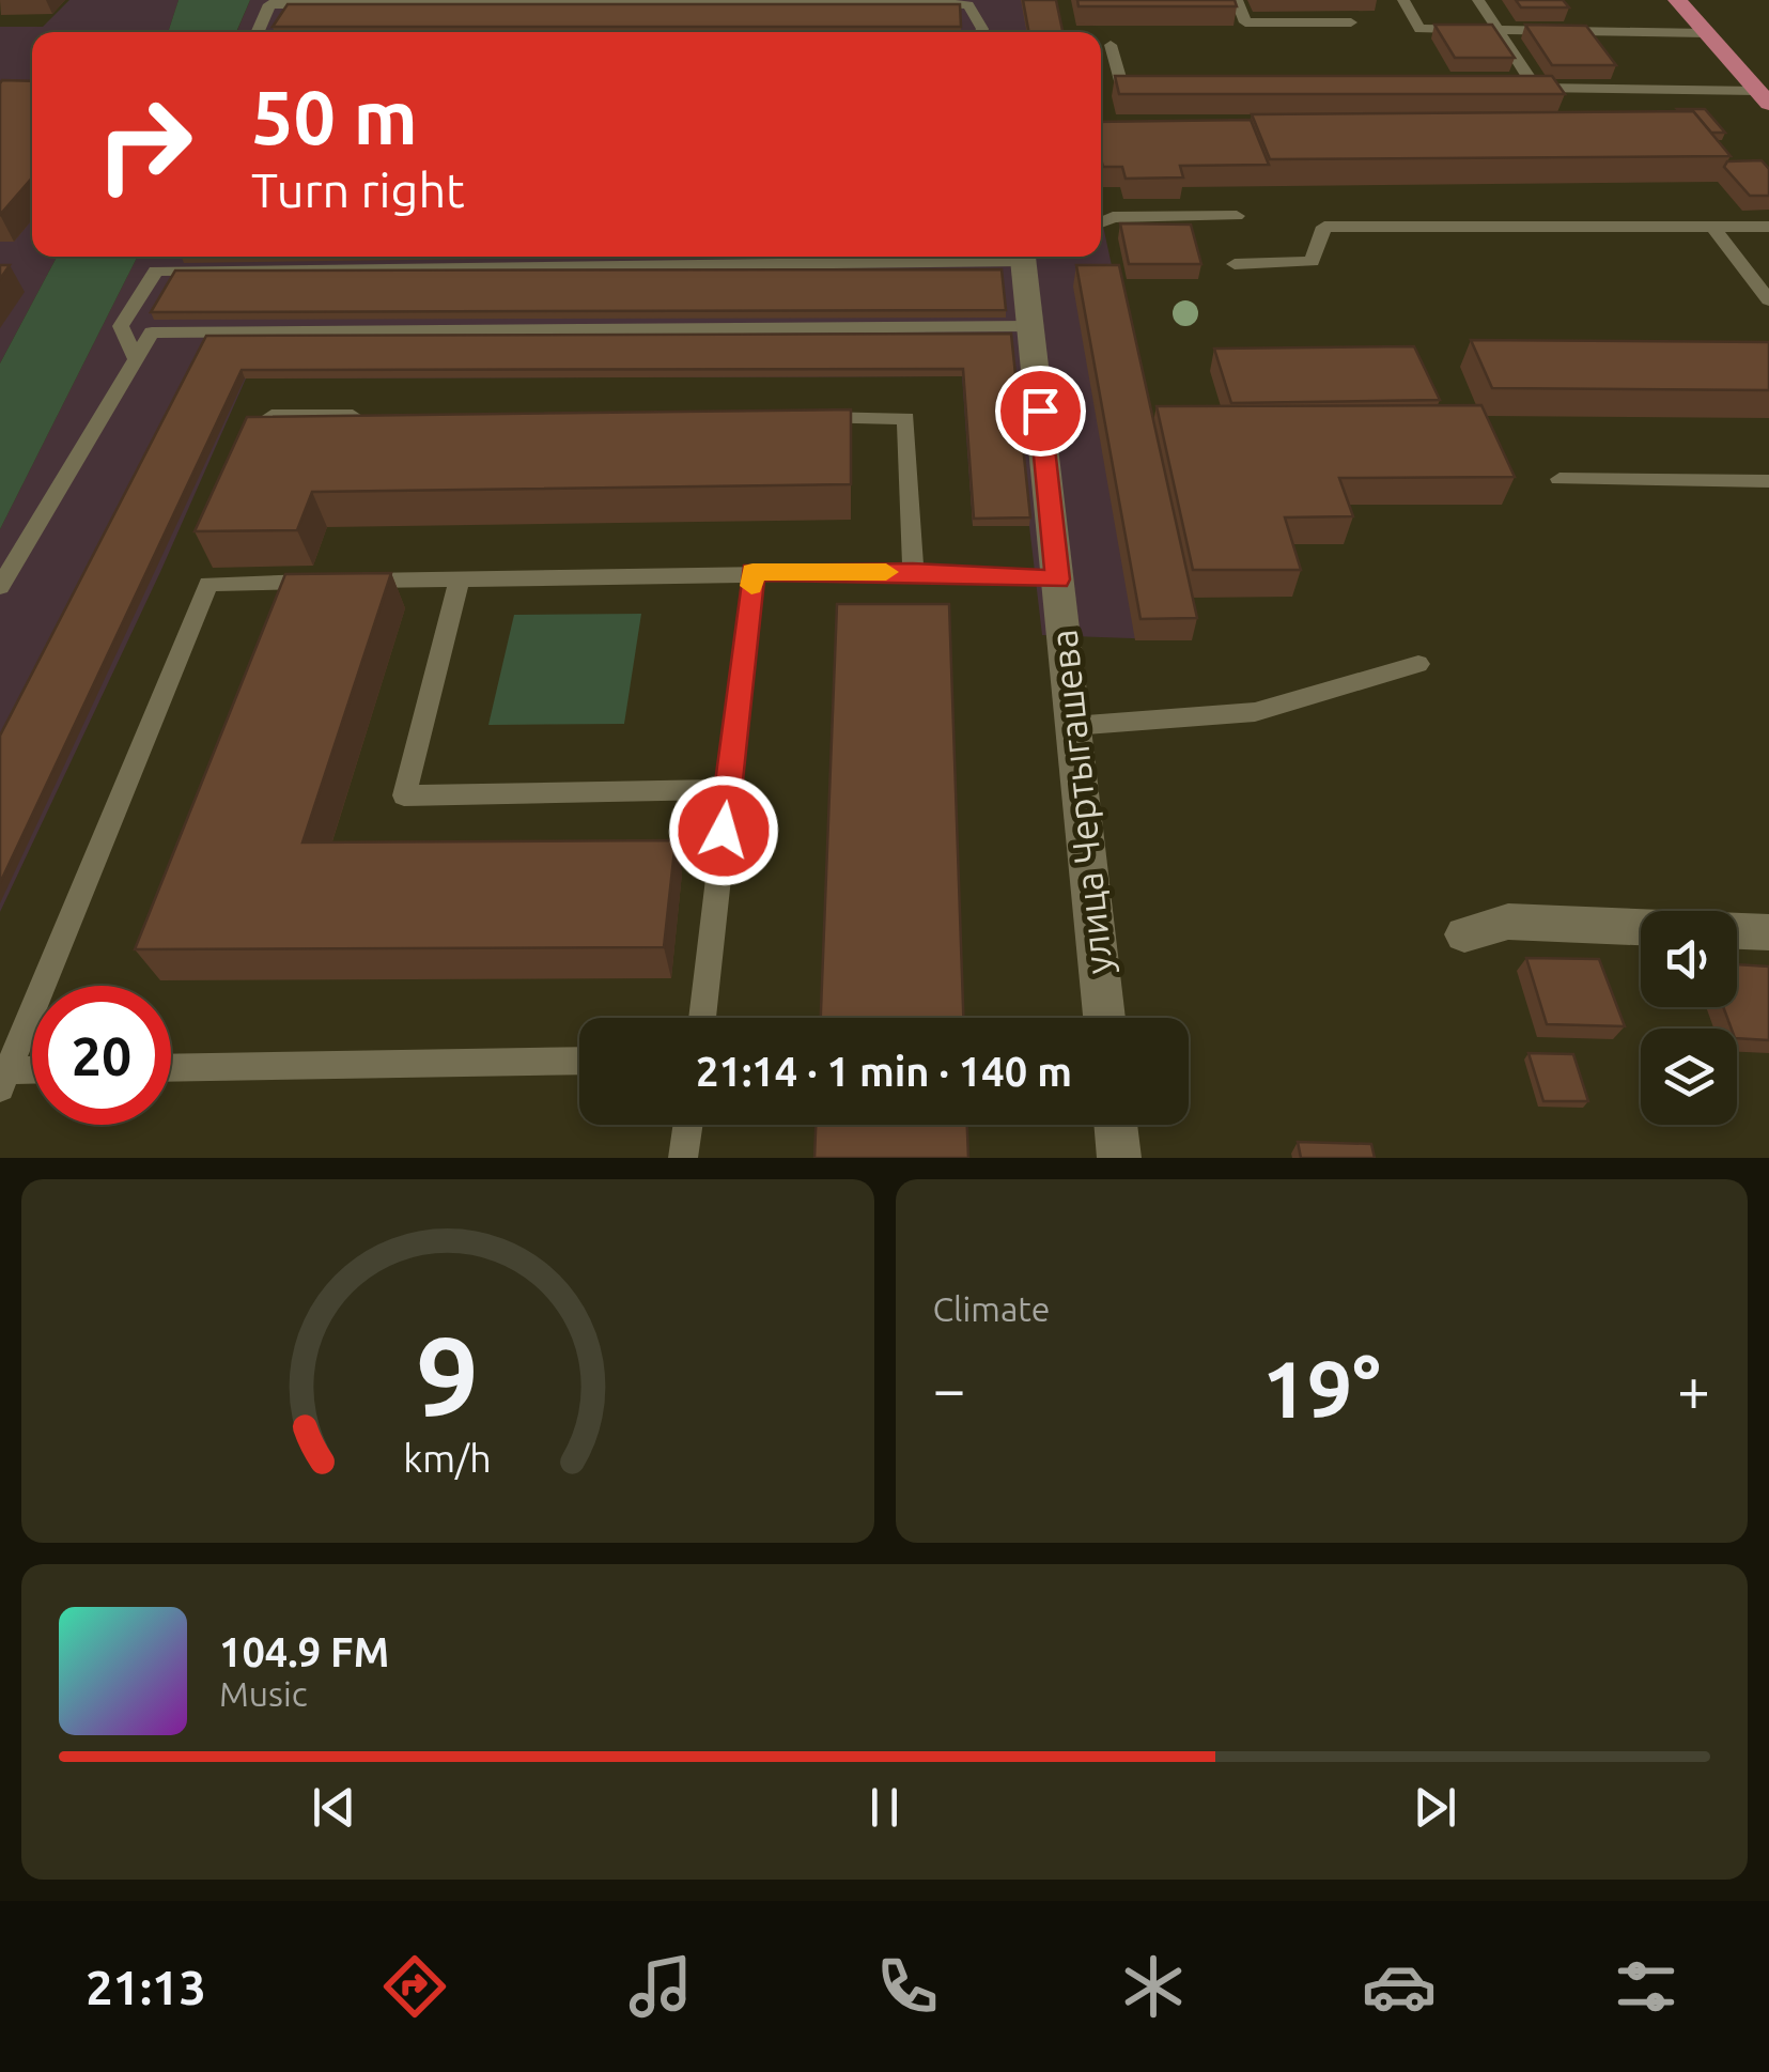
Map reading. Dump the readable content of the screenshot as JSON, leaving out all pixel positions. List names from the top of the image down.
{
  "streets": {
    "street": ["улица Чертыгашева"]
  },
  "page": {
    "turn": ["50 m", "Turn right"],
    "limit": "20",
    "trip": "21:14 · 1 min · 140 m",
    "tile": "Climate",
    "heat": ["−", "19°", "+"],
    "song": ["104.9 FM", "Music"],
    "tabs": "21:13",
    "gauge": ["9", "km/h"]
  }
}
